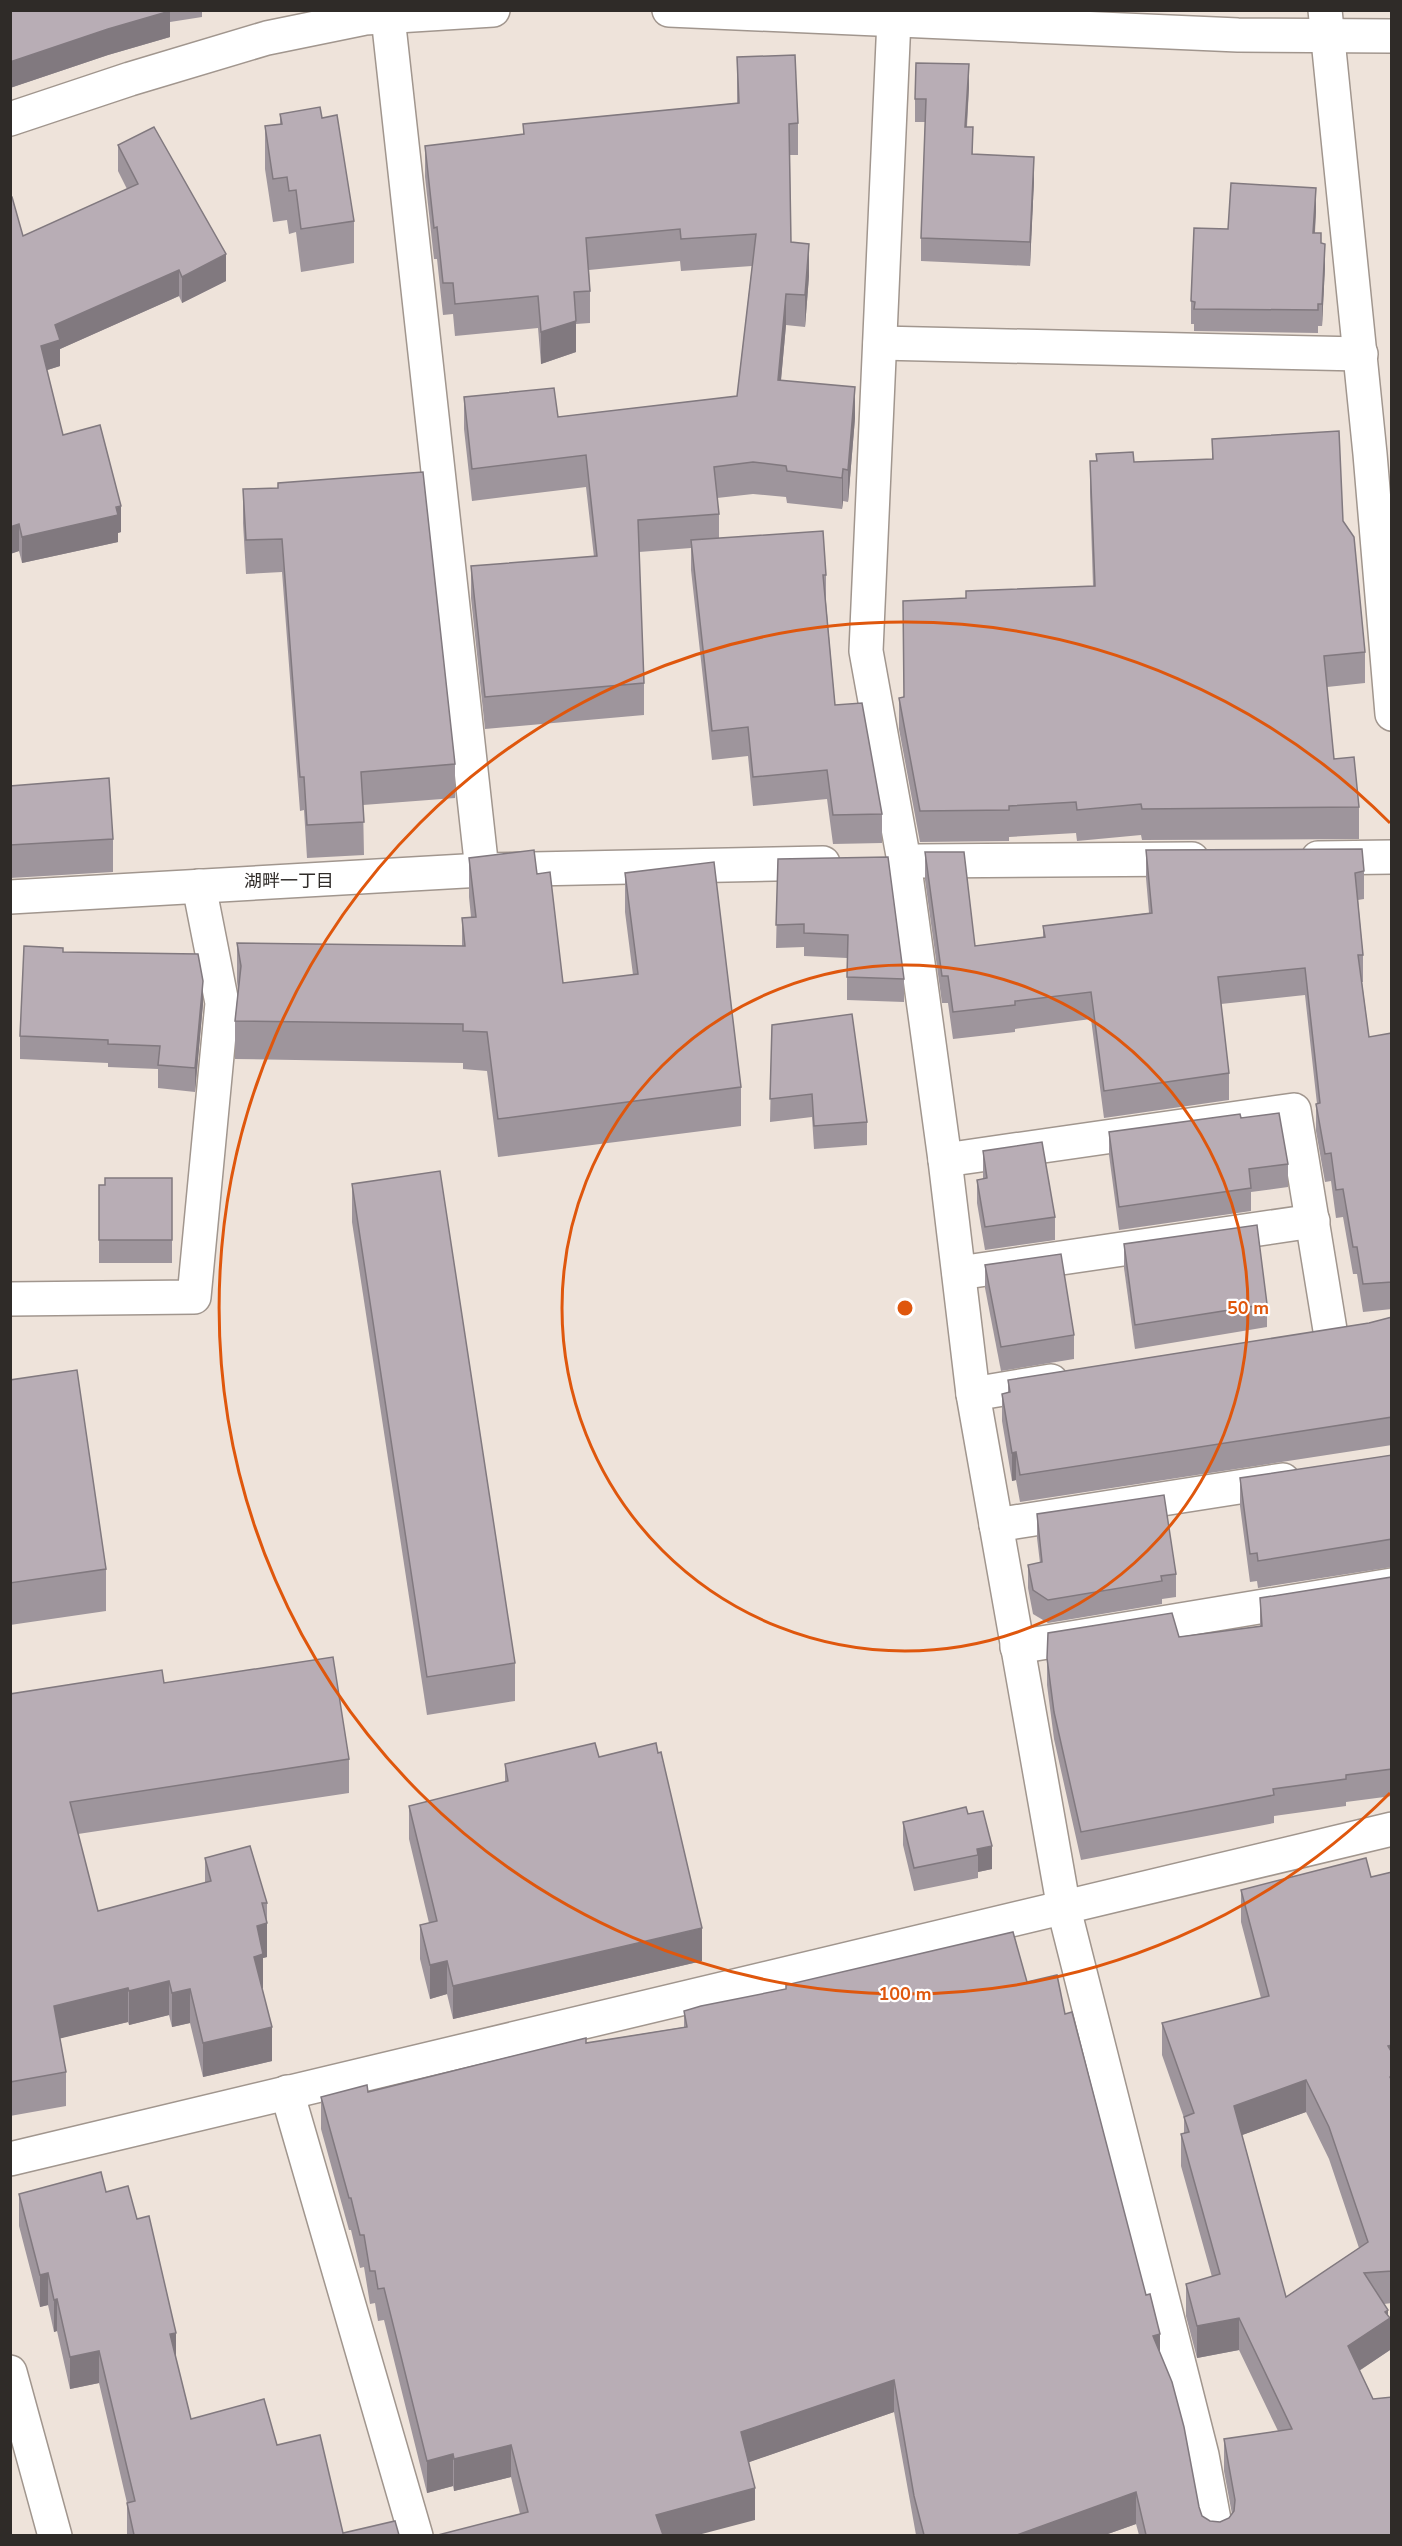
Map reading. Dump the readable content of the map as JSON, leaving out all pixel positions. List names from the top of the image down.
{
  "districts": ["湖畔一丁目"],
  "rings": ["50 m", "100 m"]
}
